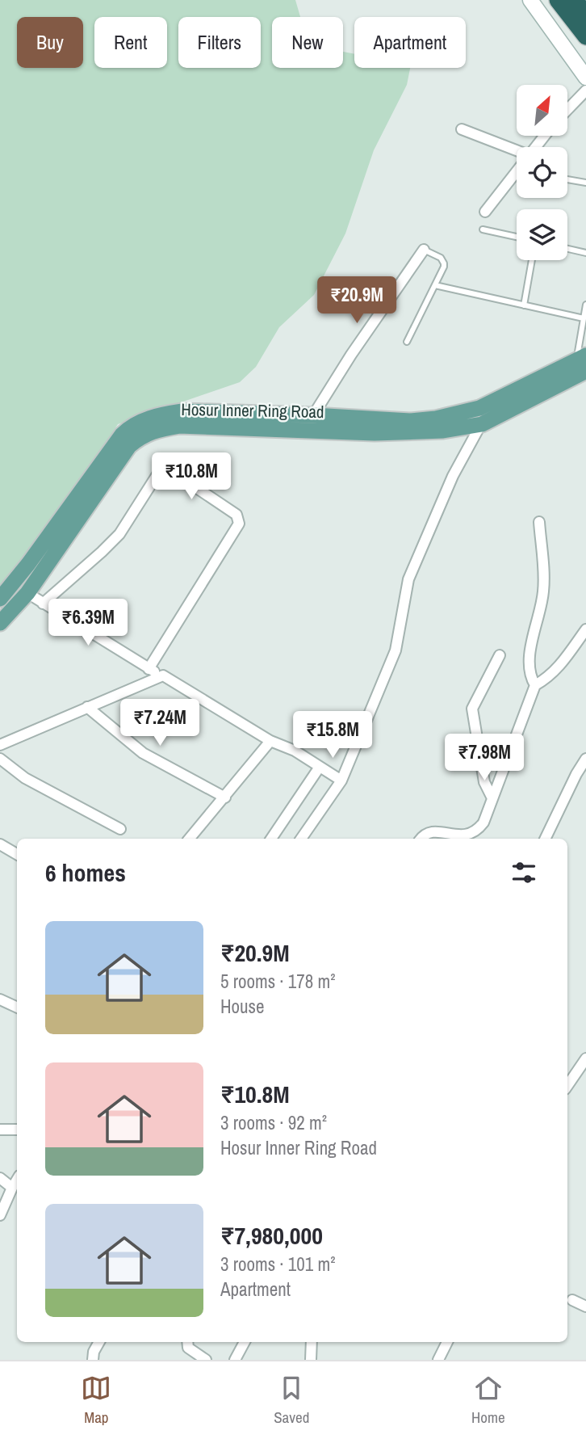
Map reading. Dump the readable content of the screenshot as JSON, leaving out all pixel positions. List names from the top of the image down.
{
  "streets": {
    "main road": ["Hosur Inner Ring Road"]
  },
  "north": "top right",
  "page": {
    "chip": [
      "Buy",
      "Rent",
      "Filters",
      "New",
      "Apartment"
    ],
    "price": [
      "₹20.9M",
      "₹10.8M",
      "₹6.39M",
      "₹7.24M",
      "₹15.8M",
      "₹7.98M"
    ],
    "heading": "6 homes",
    "list": [
      {
        "name": "₹20.9M",
        "note": "5 rooms · 178 m² · House"
      },
      {
        "name": "₹10.8M",
        "note": "3 rooms · 92 m² · Hosur Inner Ring Road"
      },
      {
        "name": "₹7,980,000",
        "note": "3 rooms · 101 m² · Apartment"
      }
    ],
    "tabs": ["Map", "Saved", "Home"]
  }
}
